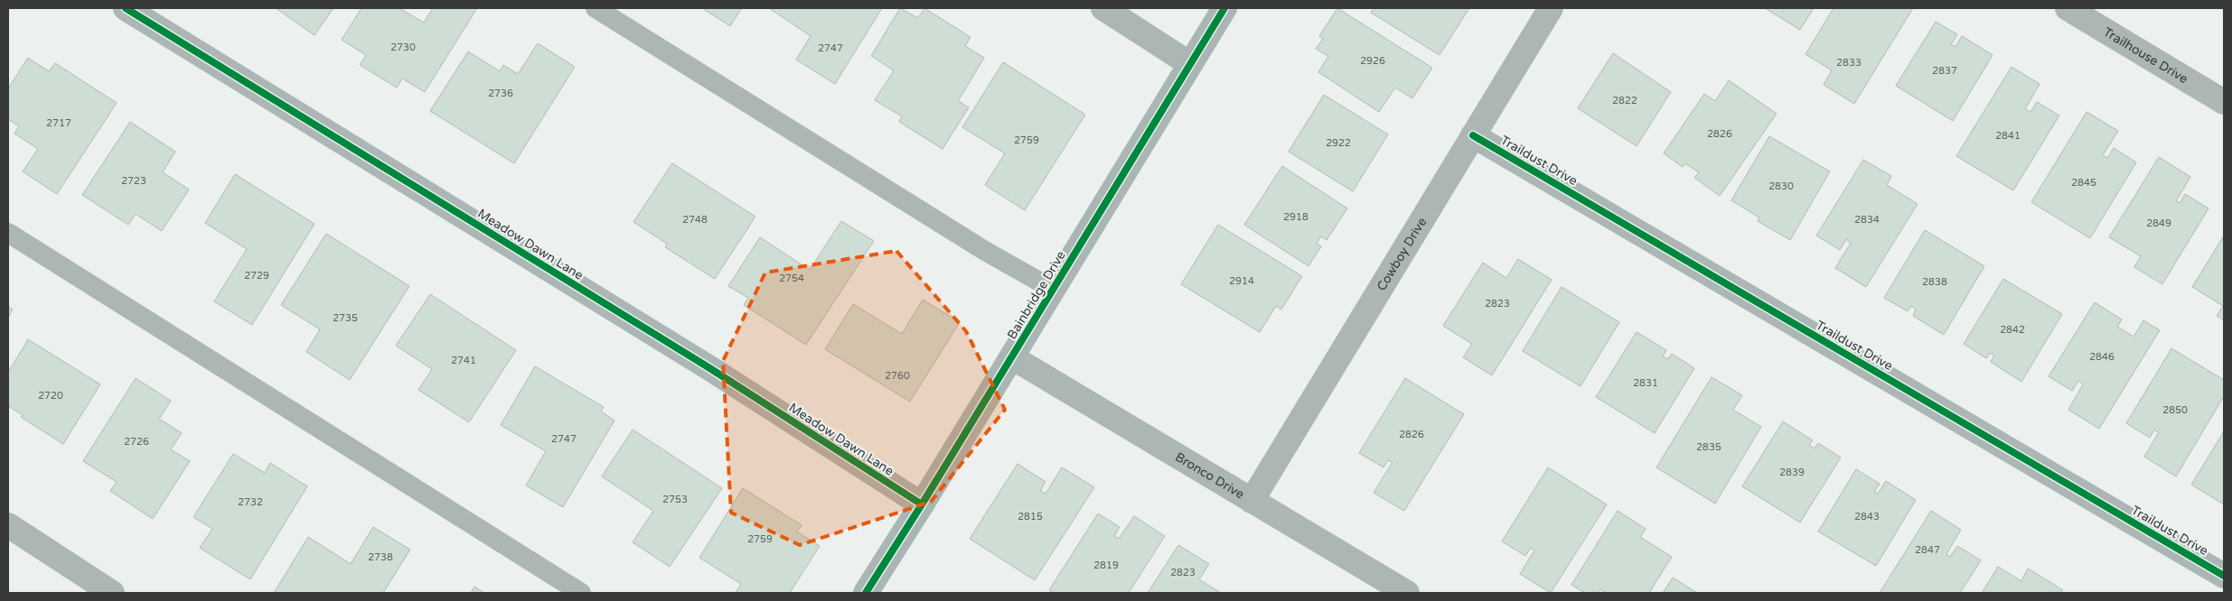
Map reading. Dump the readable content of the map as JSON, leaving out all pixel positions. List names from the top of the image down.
{
  "streets": {
    "street": [
      "Trailhouse Drive",
      "Traildust Drive",
      "Meadow Dawn Lane",
      "Cowboy Drive",
      "Bainbridge Drive",
      "Bronco Drive"
    ]
  },
  "crossings": [
    ["Traildust Drive", "Cowboy Drive"],
    ["Meadow Dawn Lane", "Bainbridge Drive"],
    ["Cowboy Drive", "Bronco Drive"],
    ["Bainbridge Drive", "Bronco Drive"]
  ],
  "house_numbers": [
    "2730",
    "2747",
    "2926",
    "2833",
    "2837",
    "2736",
    "2822",
    "2717",
    "2826",
    "2841",
    "2759",
    "2922",
    "2723",
    "2845",
    "2830",
    "2918",
    "2748",
    "2834",
    "2849",
    "2729",
    "2754",
    "2914",
    "2838",
    "2823",
    "2735",
    "2842",
    "2846",
    "2741",
    "2760",
    "2831",
    "2720",
    "2850",
    "2826",
    "2747",
    "2726",
    "2835",
    "2839",
    "2753",
    "2732",
    "2815",
    "2843",
    "2759",
    "2847",
    "2738",
    "2819",
    "2823"
  ]
}
